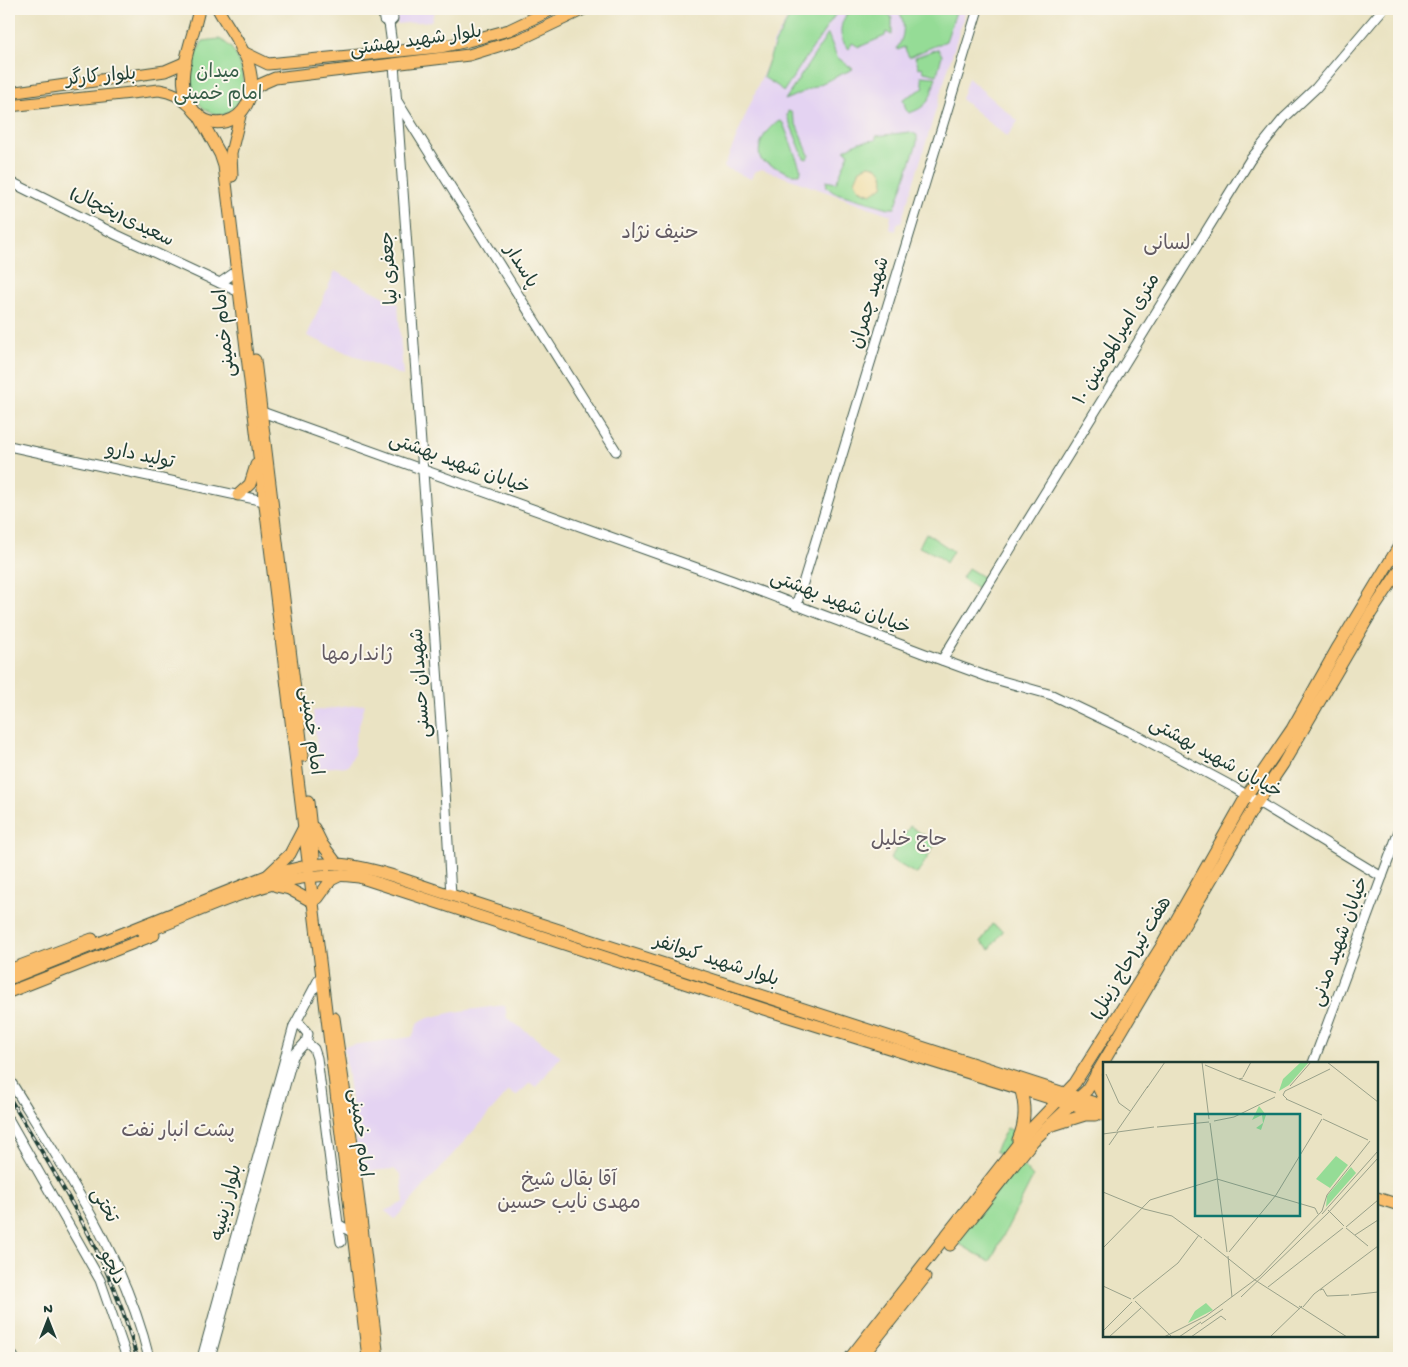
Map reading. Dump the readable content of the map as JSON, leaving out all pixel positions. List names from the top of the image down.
{
  "streets": {
    "main road": [
      "بلوار شهید بهشتی",
      "بلوار کارگر",
      "امام خمینی",
      "هفت تیر(حاج زینل)",
      "بلوار شهید کیوانفر"
    ],
    "street": [
      "سعیدی(یخچال)",
      "پاسدار",
      "جعفری نیا",
      "شهید چمران",
      "۱۰ متری امیرالمومنین",
      "تولید دارو",
      "خیابان شهید بهشتی",
      "شهیدان حسنی",
      "خیابان شهید مدنی",
      "بلوار زینبیه",
      "تختی",
      "دلجو"
    ]
  },
  "crossings": [
    ["بلوار شهید بهشتی", "جعفری نیا"],
    ["بلوار کارگر", "امام خمینی"],
    ["سعیدی(یخچال)", "امام خمینی"],
    ["پاسدار", "جعفری نیا"],
    ["جعفری نیا", "خیابان شهید بهشتی"],
    ["جعفری نیا", "شهیدان حسنی"],
    ["شهید چمران", "خیابان شهید بهشتی"],
    ["امام خمینی", "تولید دارو"],
    ["امام خمینی", "خیابان شهید بهشتی"],
    ["امام خمینی", "بلوار شهید کیوانفر"],
    ["امام خمینی", "بلوار زینبیه"],
    ["۱۰ متری امیرالمومنین", "خیابان شهید بهشتی"],
    ["خیابان شهید بهشتی", "شهیدان حسنی"],
    ["خیابان شهید بهشتی", "خیابان شهید مدنی"],
    ["خیابان شهید بهشتی", "هفت تیر(حاج زینل)"],
    ["شهیدان حسنی", "بلوار شهید کیوانفر"],
    ["هفت تیر(حاج زینل)", "بلوار شهید کیوانفر"]
  ],
  "districts": [
    "حنیف نژاد",
    "لسانی",
    "ژاندارمها",
    "حاج خلیل",
    "پشت انبار نفت",
    "آقا بقال شیخ مهدی نایب حسین"
  ],
  "parks": ["میدان امام خمینی"],
  "north": "top"
}
